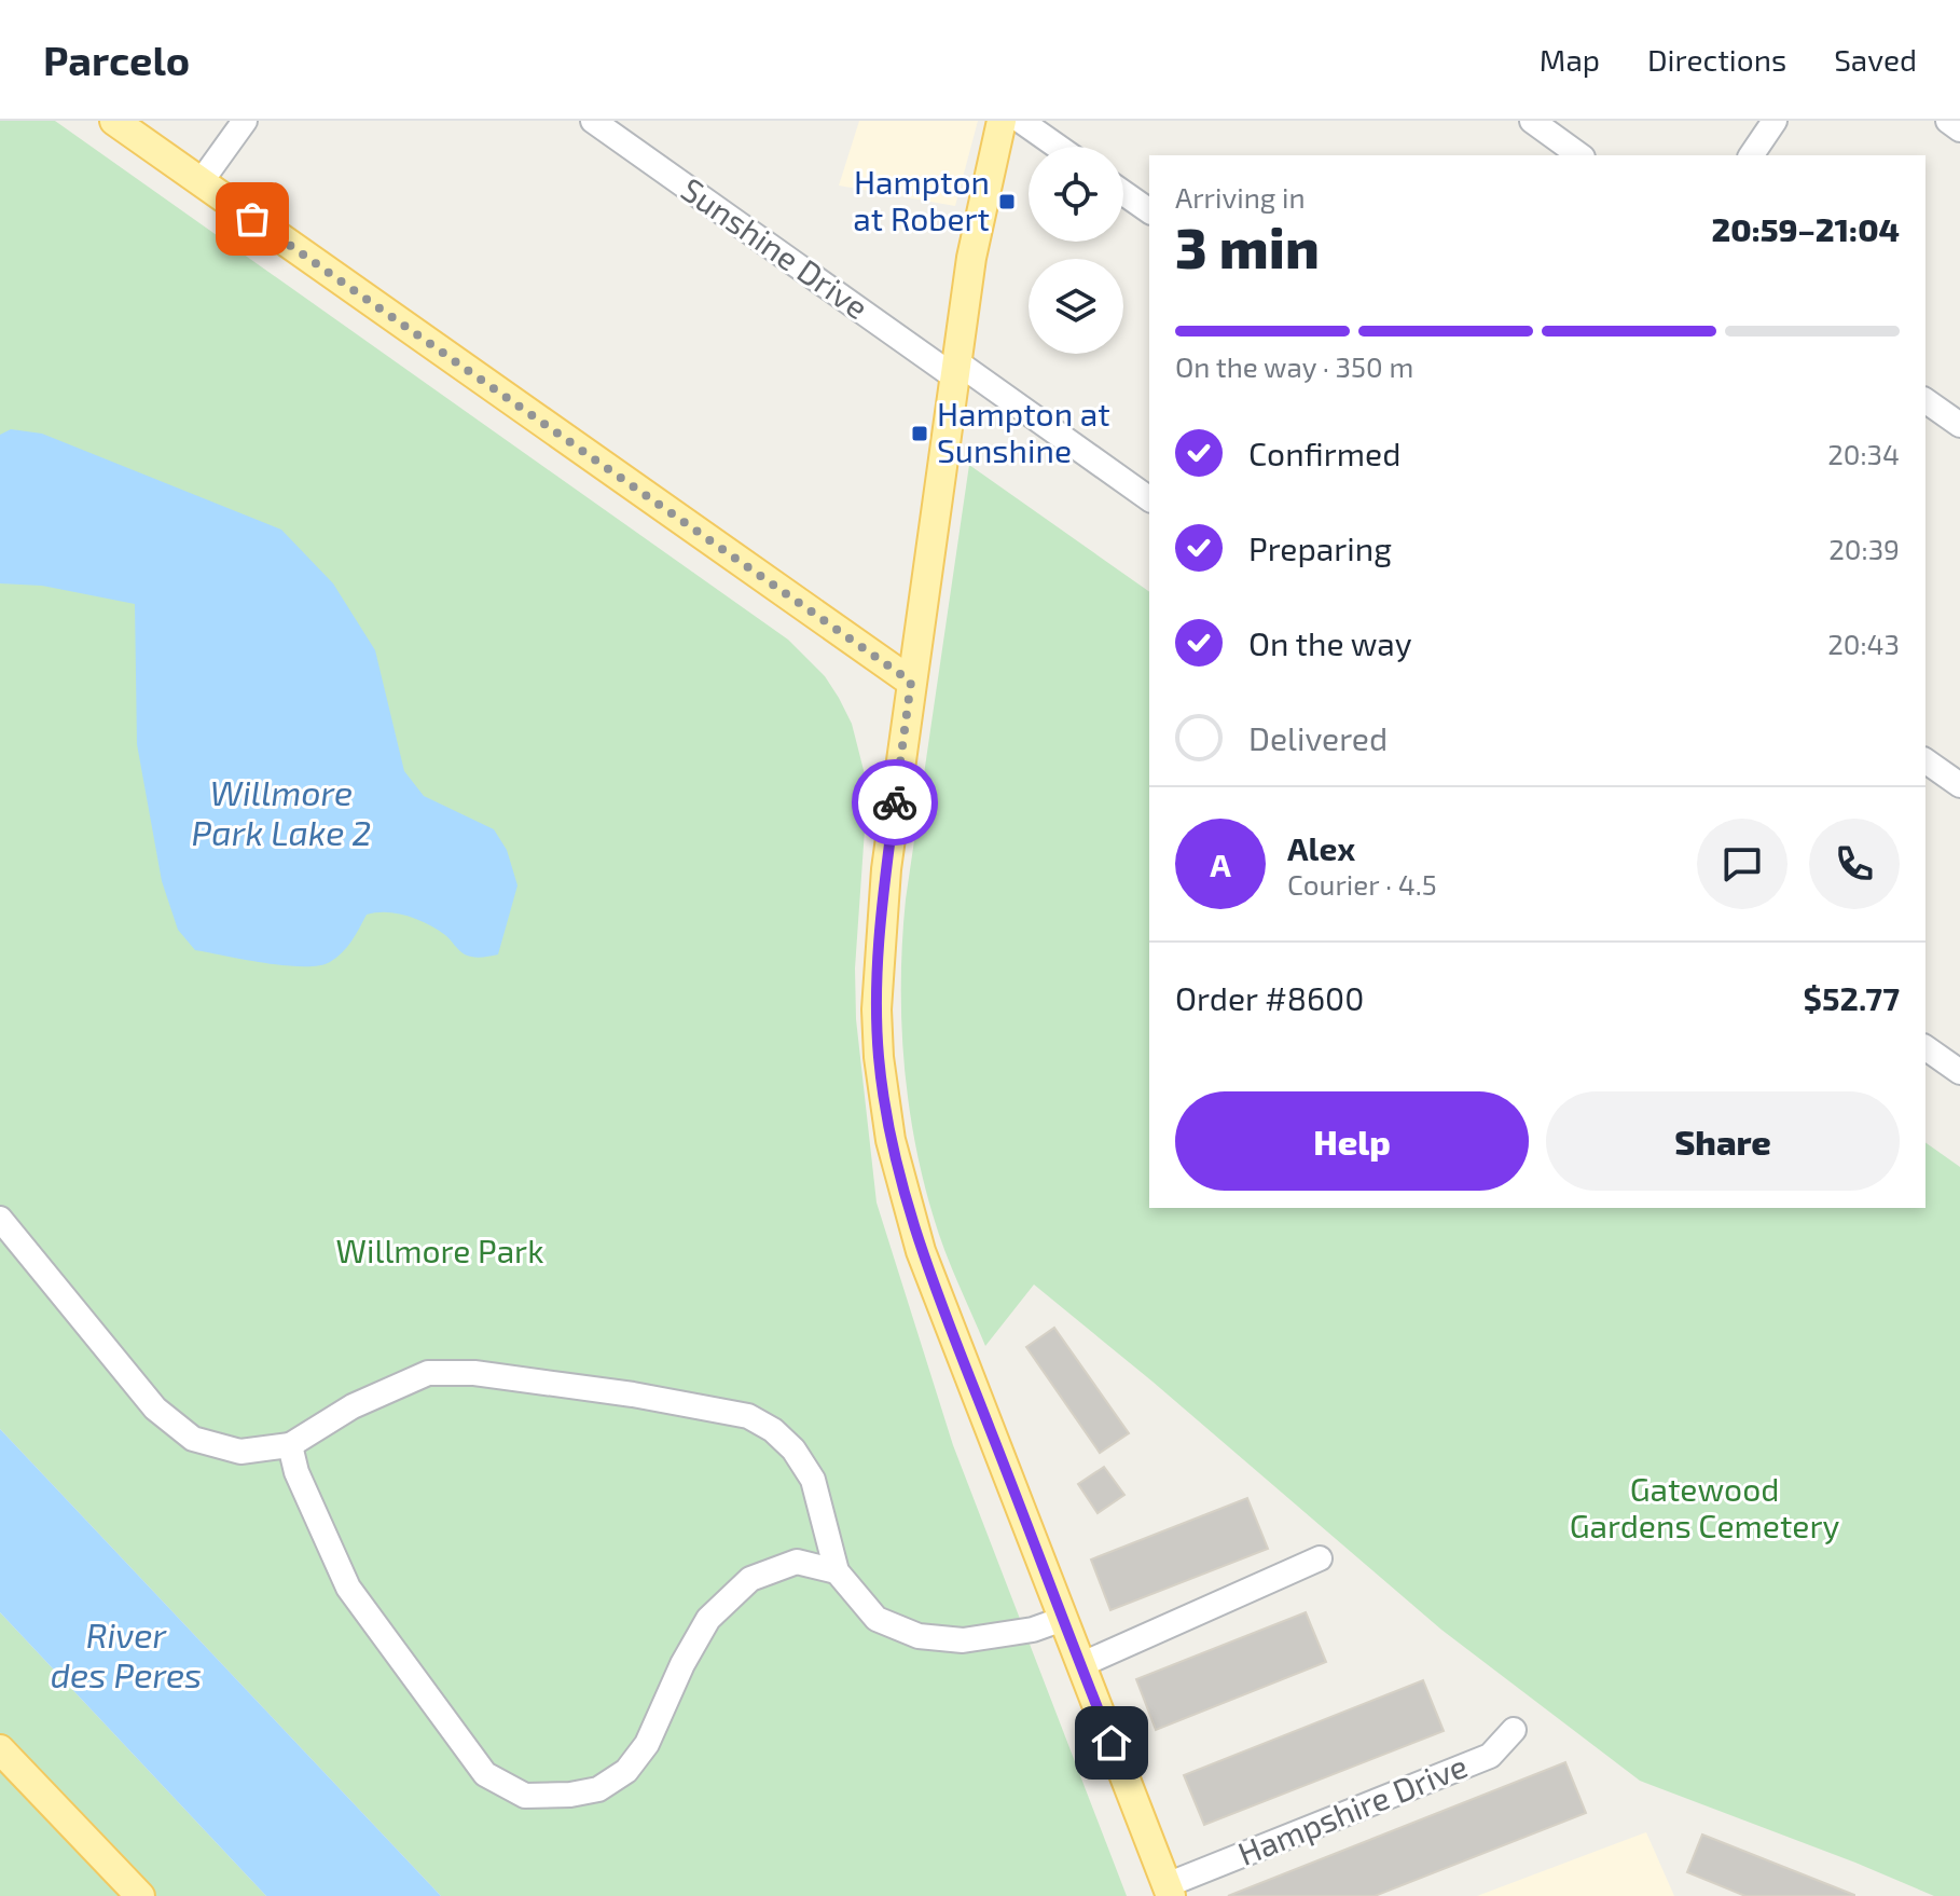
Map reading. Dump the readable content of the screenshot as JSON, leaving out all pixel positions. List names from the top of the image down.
{
  "streets": {
    "street": ["Sunshine Drive", "Hampshire Drive"]
  },
  "water": ["Willmore Park Lake 2", "River des Peres"],
  "parks": ["Willmore Park", "Gatewood Gardens Cemetery"],
  "places": {
    "transit": ["Hampton at Robert", "Hampton at Sunshine"]
  },
  "page": {
    "header": "Parcelo",
    "nav": ["Map", "Directions", "Saved"],
    "heading": ["3 min", "Arriving in", "20:59–21:04"],
    "panel": [
      "Alex",
      "Courier · 4.5",
      "Order #8600",
      "$52.77"
    ],
    "bar": "On the way · 350 m",
    "list": [
      ["Confirmed", "20:34"],
      ["Preparing", "20:39"],
      ["On the way", "20:43"],
      "Delivered"
    ],
    "round": "A",
    "buttons": ["Help", "Share"]
  }
}
